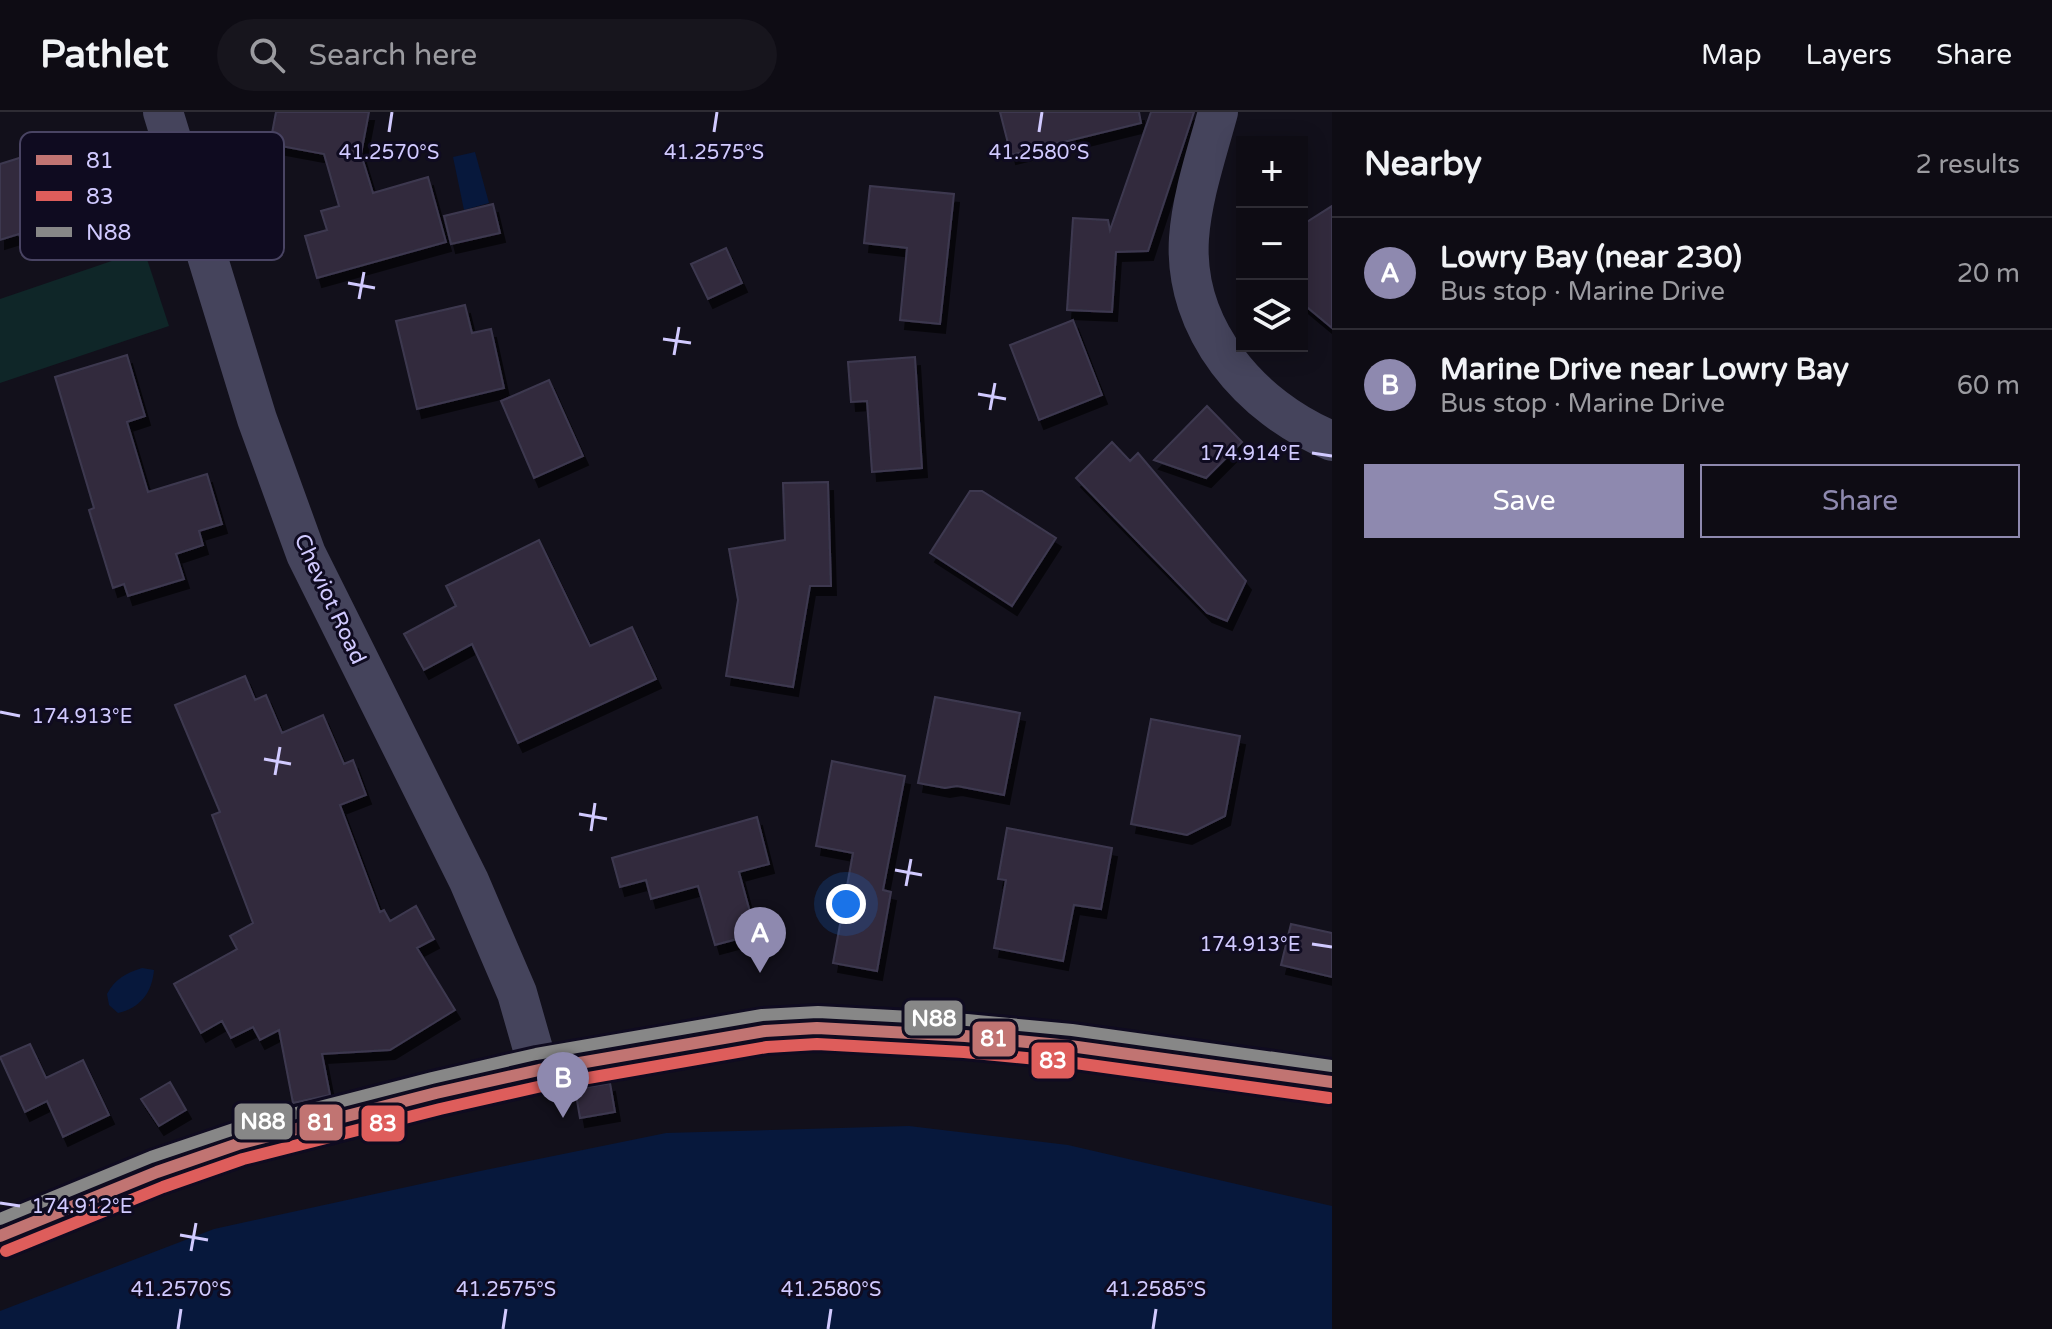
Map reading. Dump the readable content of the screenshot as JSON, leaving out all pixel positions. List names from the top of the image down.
{
  "streets": {
    "street": ["Cheviot Road"]
  },
  "lines": ["transit line N88", "transit line 81", "transit line 83"],
  "legend": ["81", "83", "N88"],
  "page": {
    "header": "Pathlet",
    "search": "Search here",
    "nav": ["Map", "Layers", "Share"],
    "heading": ["Nearby", "2 results"],
    "map_buttons": ["+", "−"],
    "list": [
      {
        "mark": "A",
        "name": "Lowry Bay (near 230)",
        "note": "Bus stop · Marine Drive",
        "value": "20 m"
      },
      {
        "mark": "B",
        "name": "Marine Drive near Lowry Bay",
        "note": "Bus stop · Marine Drive",
        "value": "60 m"
      }
    ],
    "buttons": ["Save", "Share"],
    "pins": ["A", "B"]
  },
  "coordinates": [
    "41.2575°S",
    "41.2580°S",
    "41.2570°S",
    "174.914°E",
    "174.913°E",
    "174.912°E",
    "41.2585°S"
  ]
}
